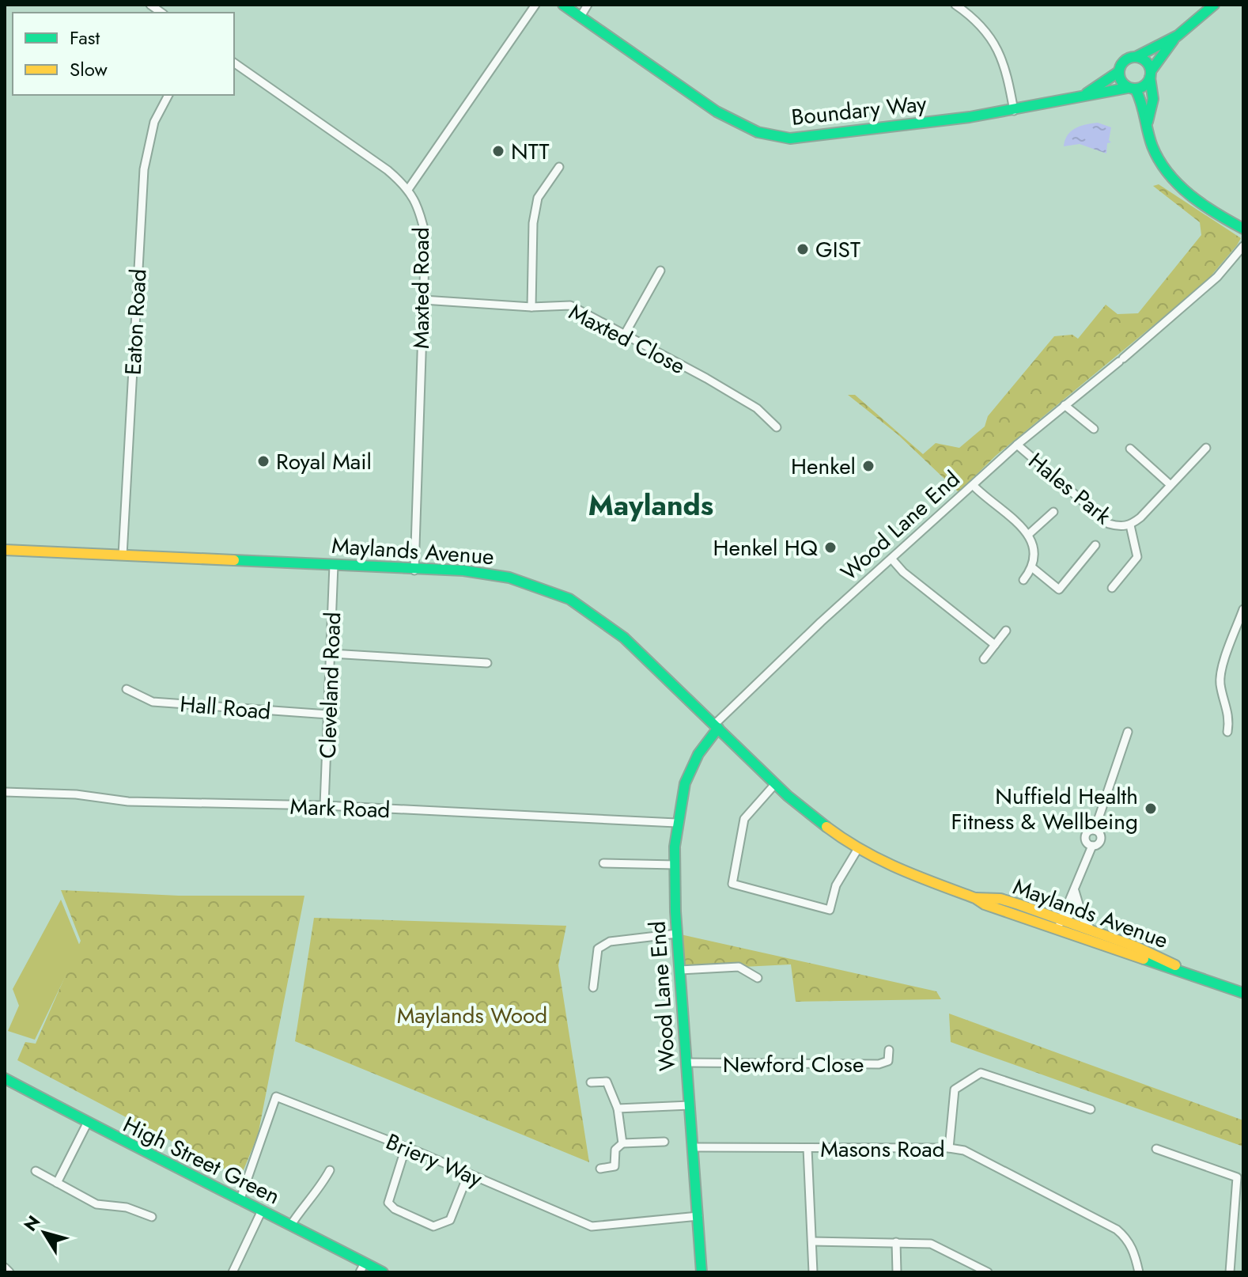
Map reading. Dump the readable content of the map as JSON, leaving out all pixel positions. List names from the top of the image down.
{
  "streets": {
    "street": [
      "Boundary Way",
      "Maxted Road",
      "Eaton Road",
      "Maxted Close",
      "Hales Park",
      "Wood Lane End",
      "Maylands Avenue",
      "Cleveland Road",
      "Hall Road",
      "Mark Road",
      "Newford Close",
      "Masons Road",
      "High Street Green",
      "Briery Way"
    ]
  },
  "crossings": [
    ["Maxted Road", "Maxted Close"],
    ["Maxted Road", "Maylands Avenue"],
    ["Eaton Road", "Maylands Avenue"],
    ["Hales Park", "Wood Lane End"],
    ["Wood Lane End", "Maylands Avenue"],
    ["Wood Lane End", "Mark Road"],
    ["Wood Lane End", "Newford Close"],
    ["Wood Lane End", "Masons Road"],
    ["Wood Lane End", "Briery Way"],
    ["Maylands Avenue", "Cleveland Road"],
    ["Cleveland Road", "Hall Road"],
    ["Cleveland Road", "Mark Road"],
    ["High Street Green", "Briery Way"]
  ],
  "districts": ["Maylands"],
  "parks": ["Maylands Wood"],
  "places": [
    "NTT",
    "GIST",
    "Royal Mail",
    "Henkel",
    "Henkel HQ",
    "Nuffield Health Fitness & Wellbeing"
  ],
  "legend": ["Fast", "Slow"],
  "north": "top left"
}
